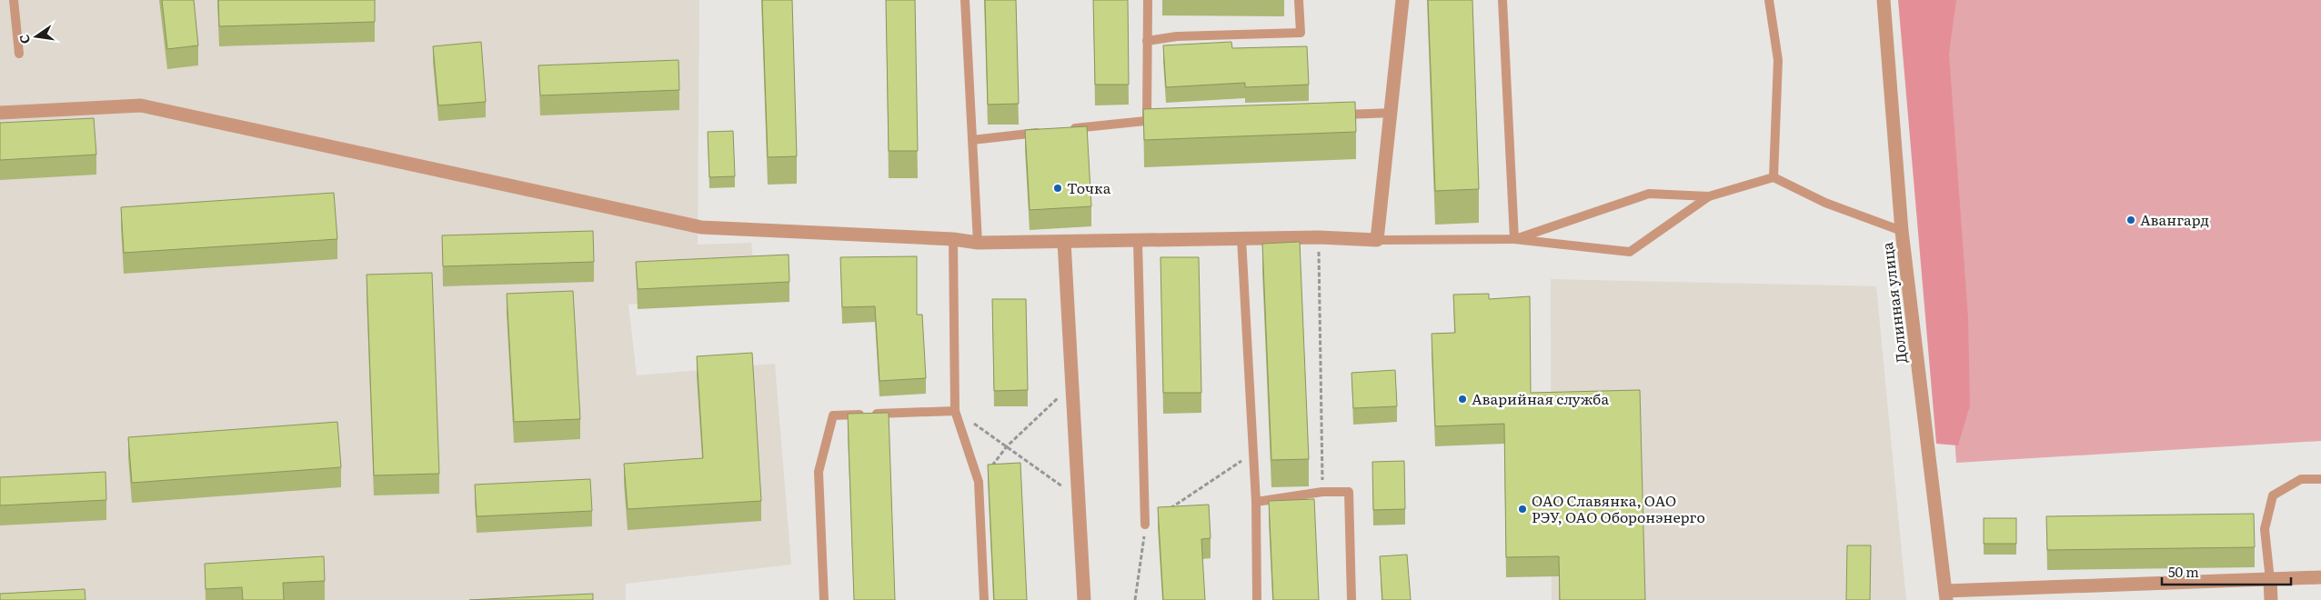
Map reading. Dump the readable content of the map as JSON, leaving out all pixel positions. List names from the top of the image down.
{
  "streets": {
    "street": ["Долинная улица"]
  },
  "places": [
    "Точка",
    "Авангард",
    "Аварийная служба",
    "ОАО Славянка, ОАО РЭУ, ОАО Оборонэнерго"
  ],
  "scale_bar": "50 m",
  "north": "left"
}
